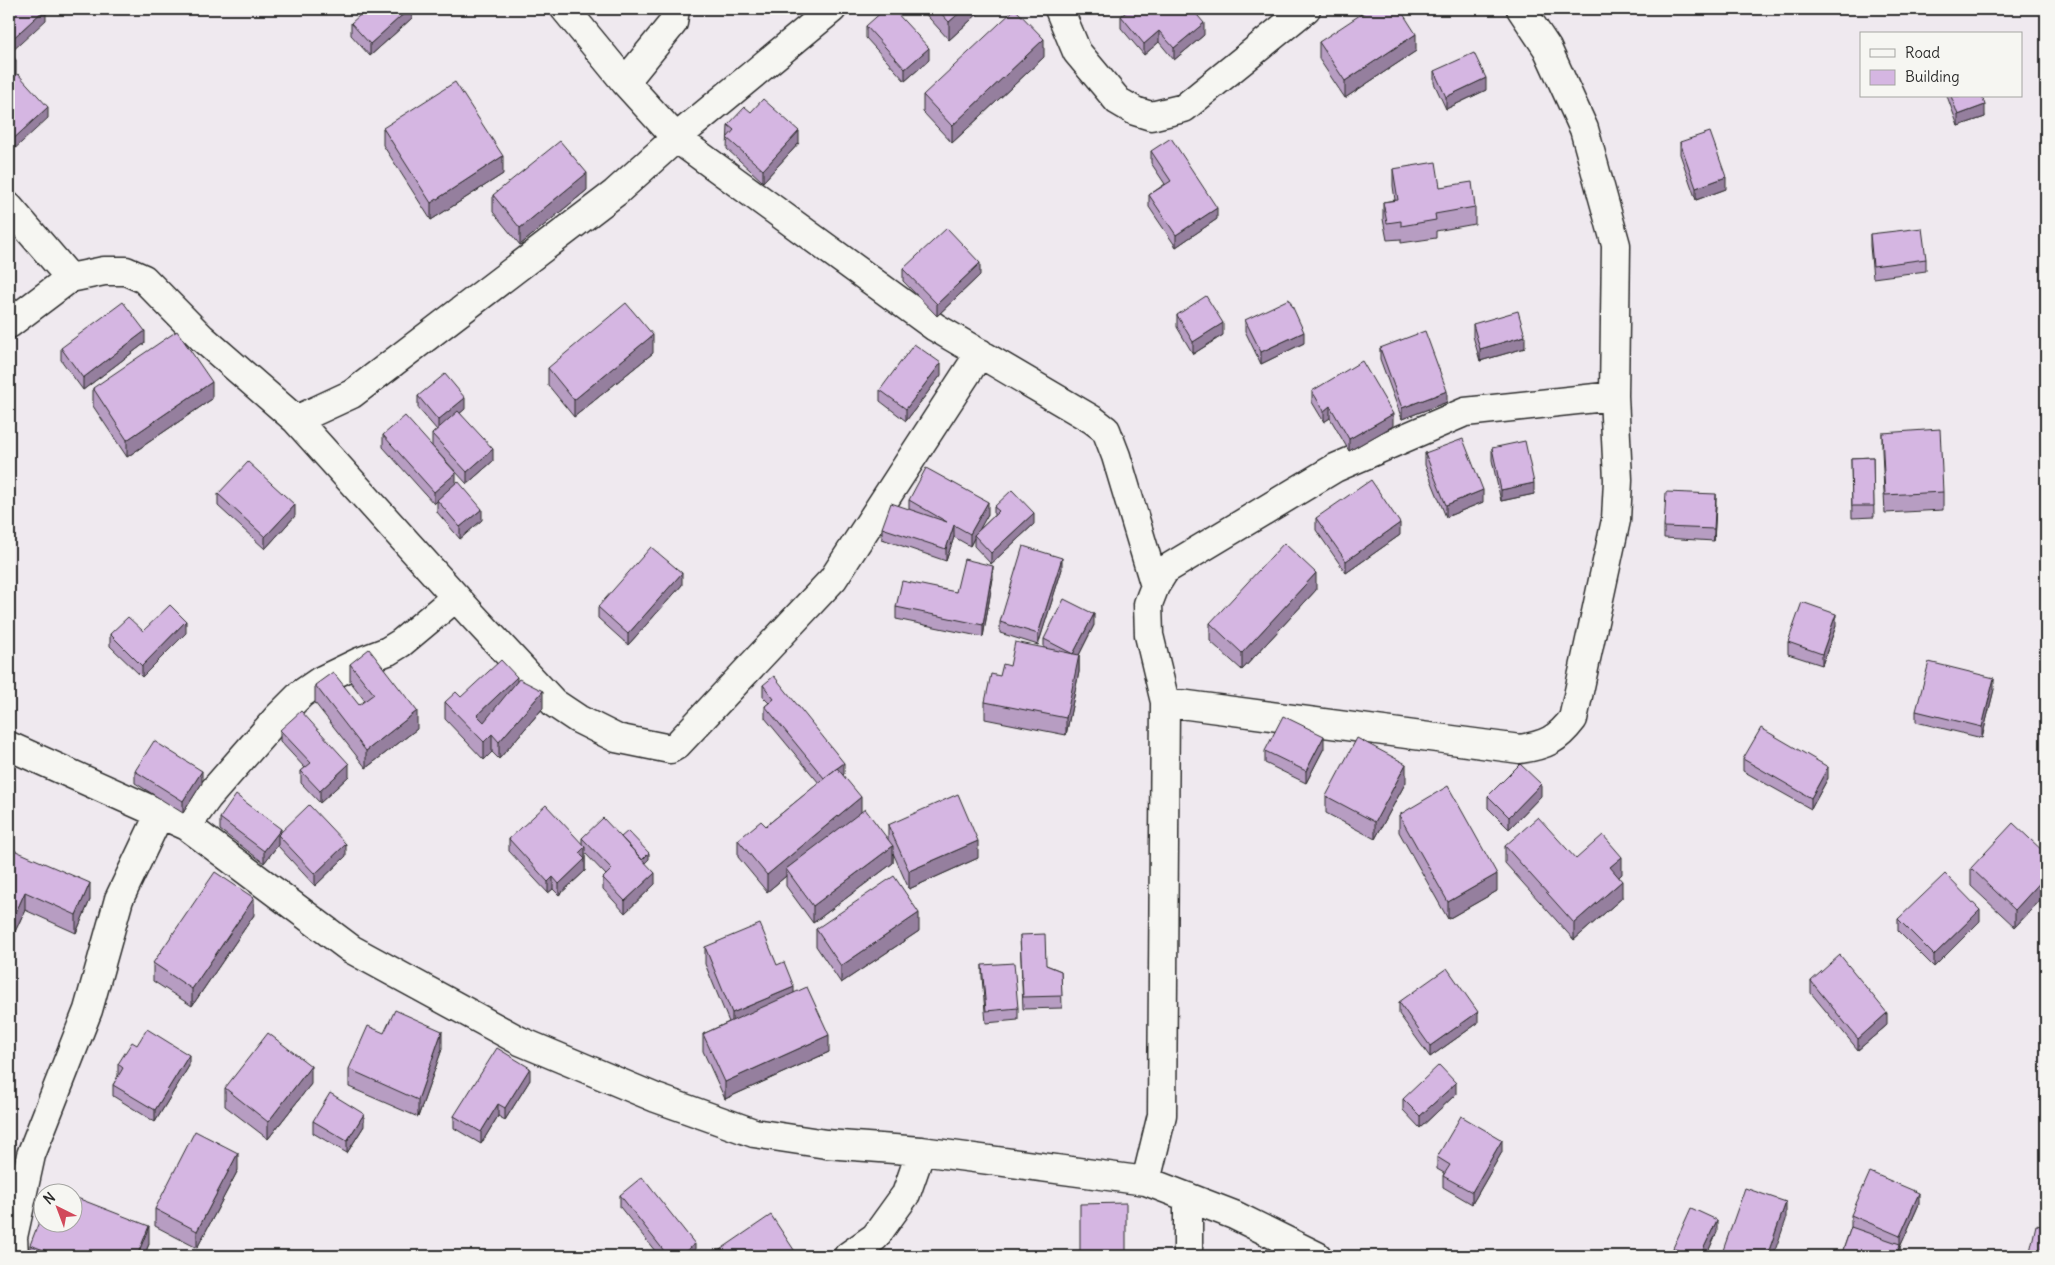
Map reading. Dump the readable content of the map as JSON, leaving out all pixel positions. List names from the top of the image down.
{
  "legend": ["Road", "Building"],
  "north": "top left"
}
